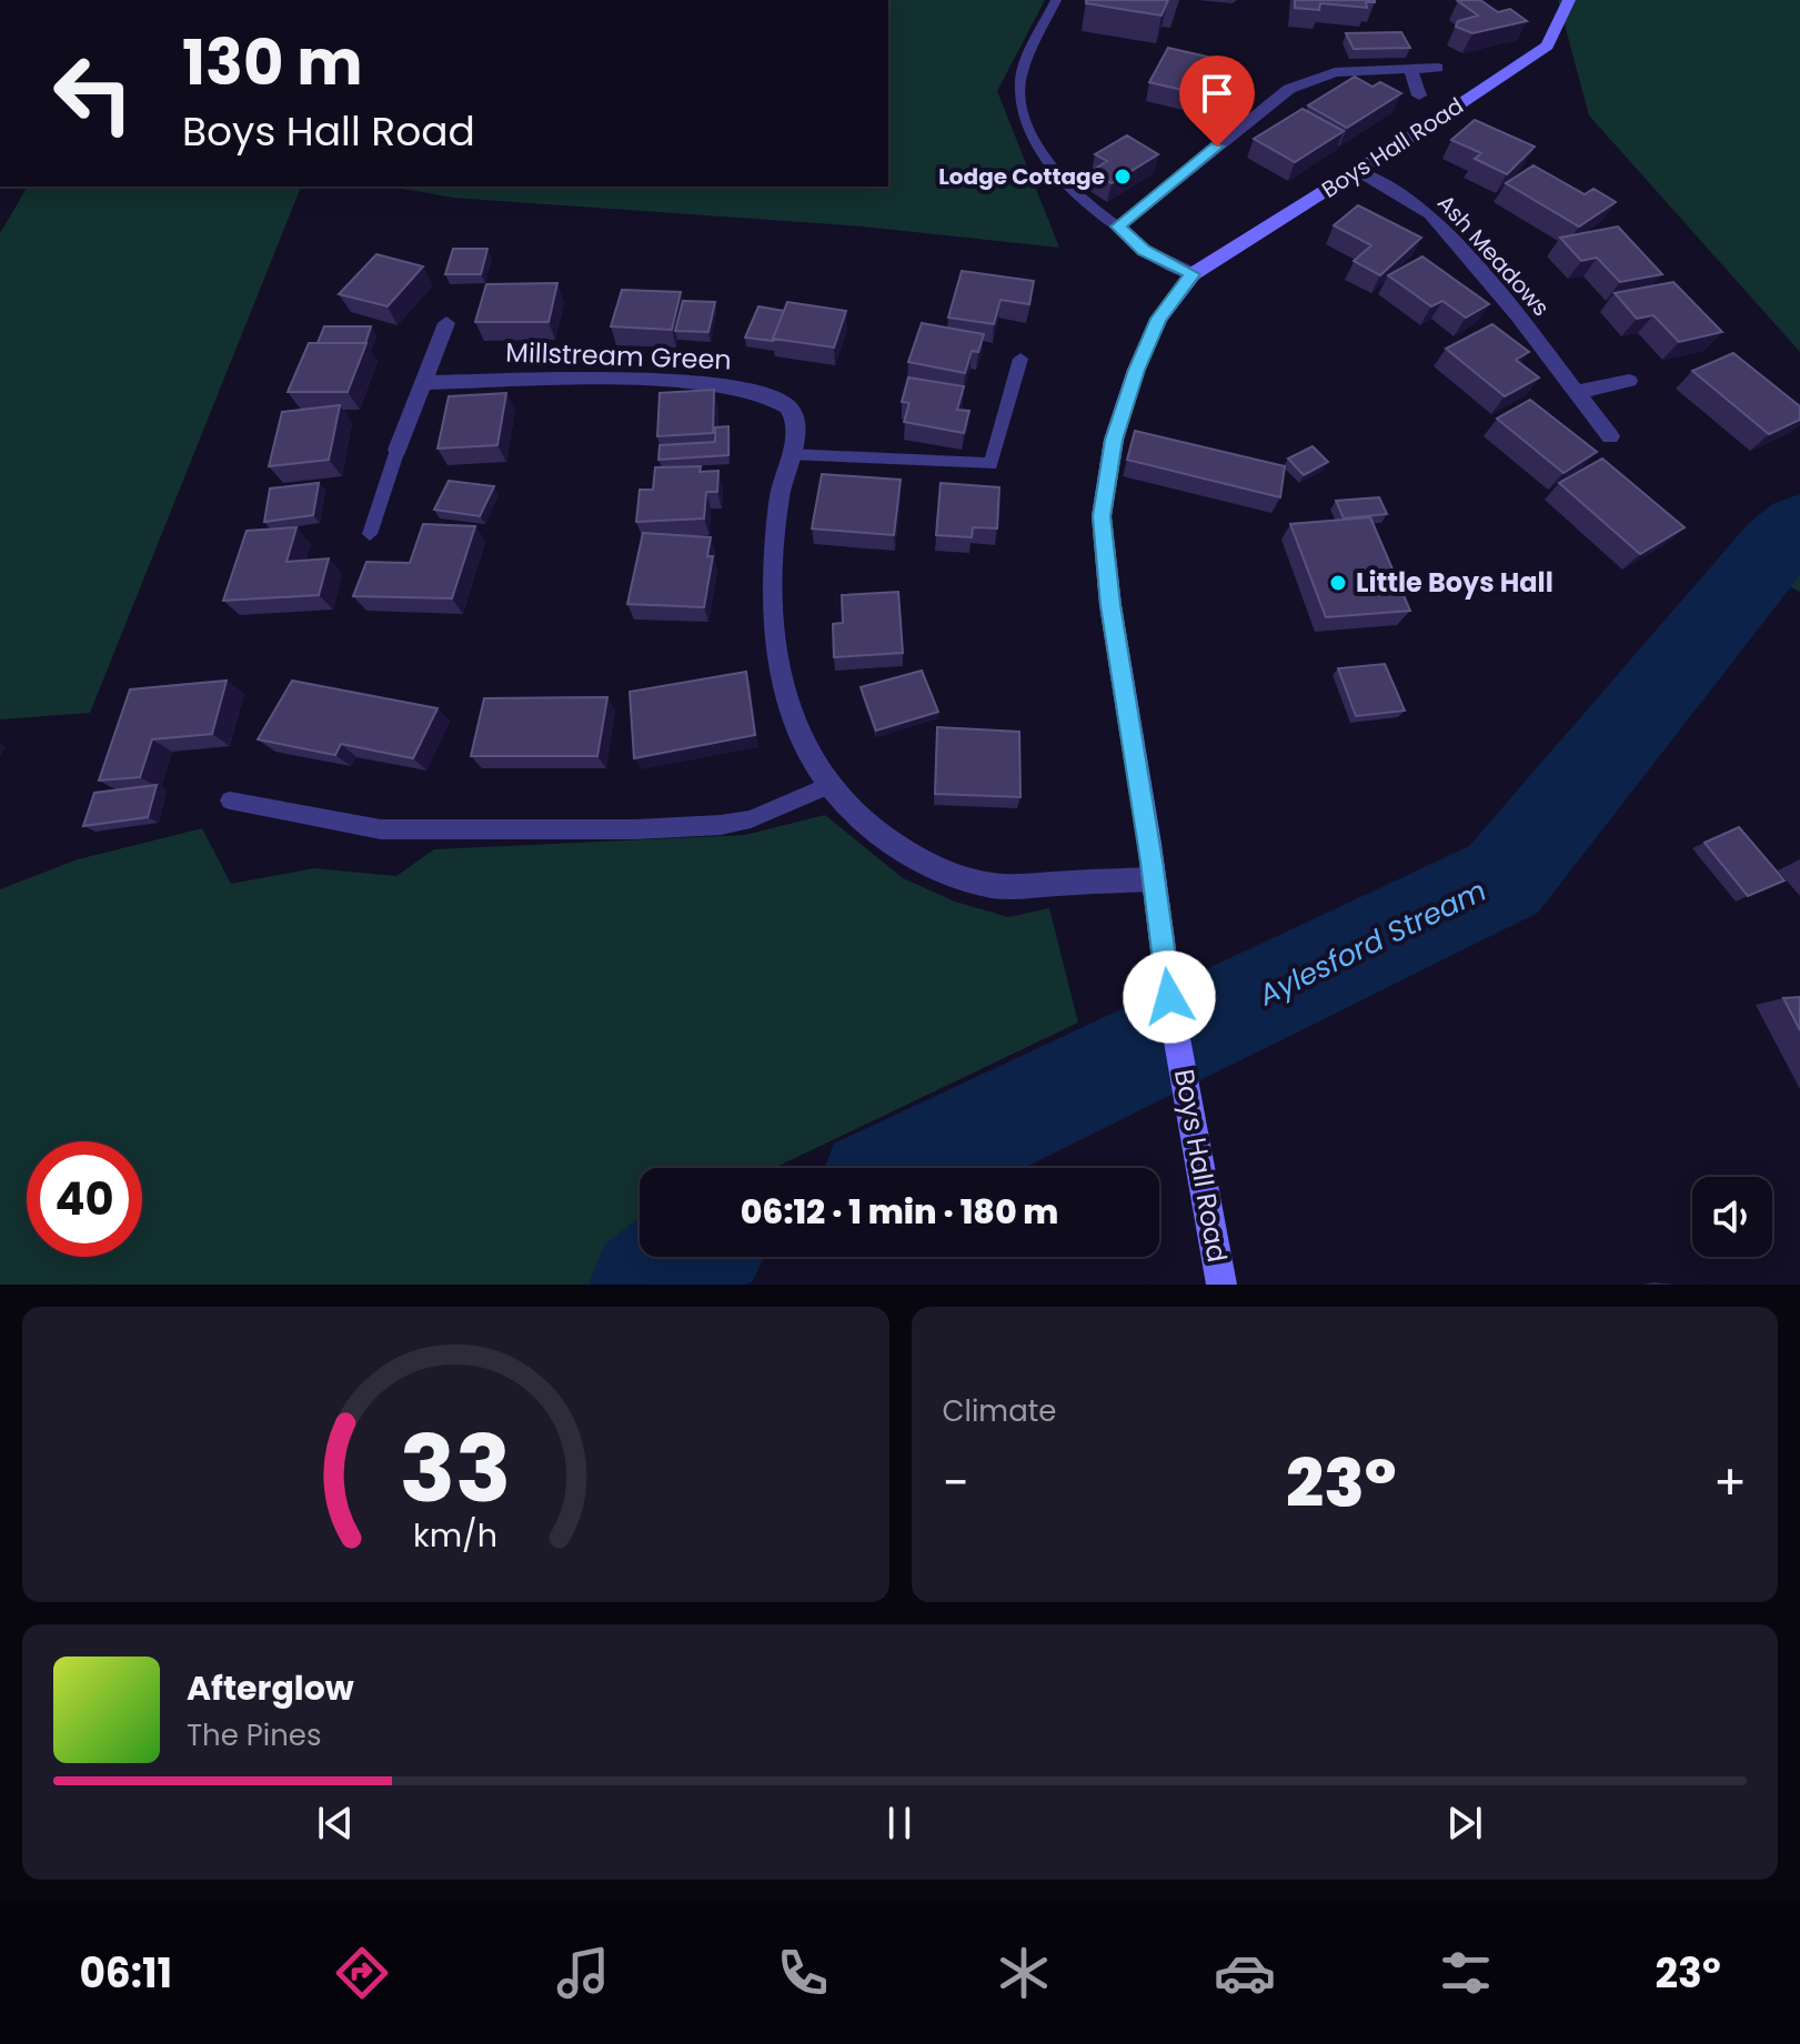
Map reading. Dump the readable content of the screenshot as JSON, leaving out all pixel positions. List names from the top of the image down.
{
  "streets": {
    "street": ["Boys Hall Road", "Ash Meadows", "Millstream Green"]
  },
  "crossings": [
    ["Boys Hall Road", "Ash Meadows"],
    ["Boys Hall Road", "Millstream Green"]
  ],
  "water": ["Aylesford Stream"],
  "places": ["Lodge Cottage", "Little Boys Hall"],
  "page": {
    "turn": ["130 m", "Boys Hall Road"],
    "limit": "40",
    "trip": "06:12 · 1 min · 180 m",
    "tile": "Climate",
    "heat": ["−", "23°", "+"],
    "song": ["Afterglow", "The Pines"],
    "tabs": ["06:11", "23°"],
    "gauge": ["33", "km/h"]
  }
}
